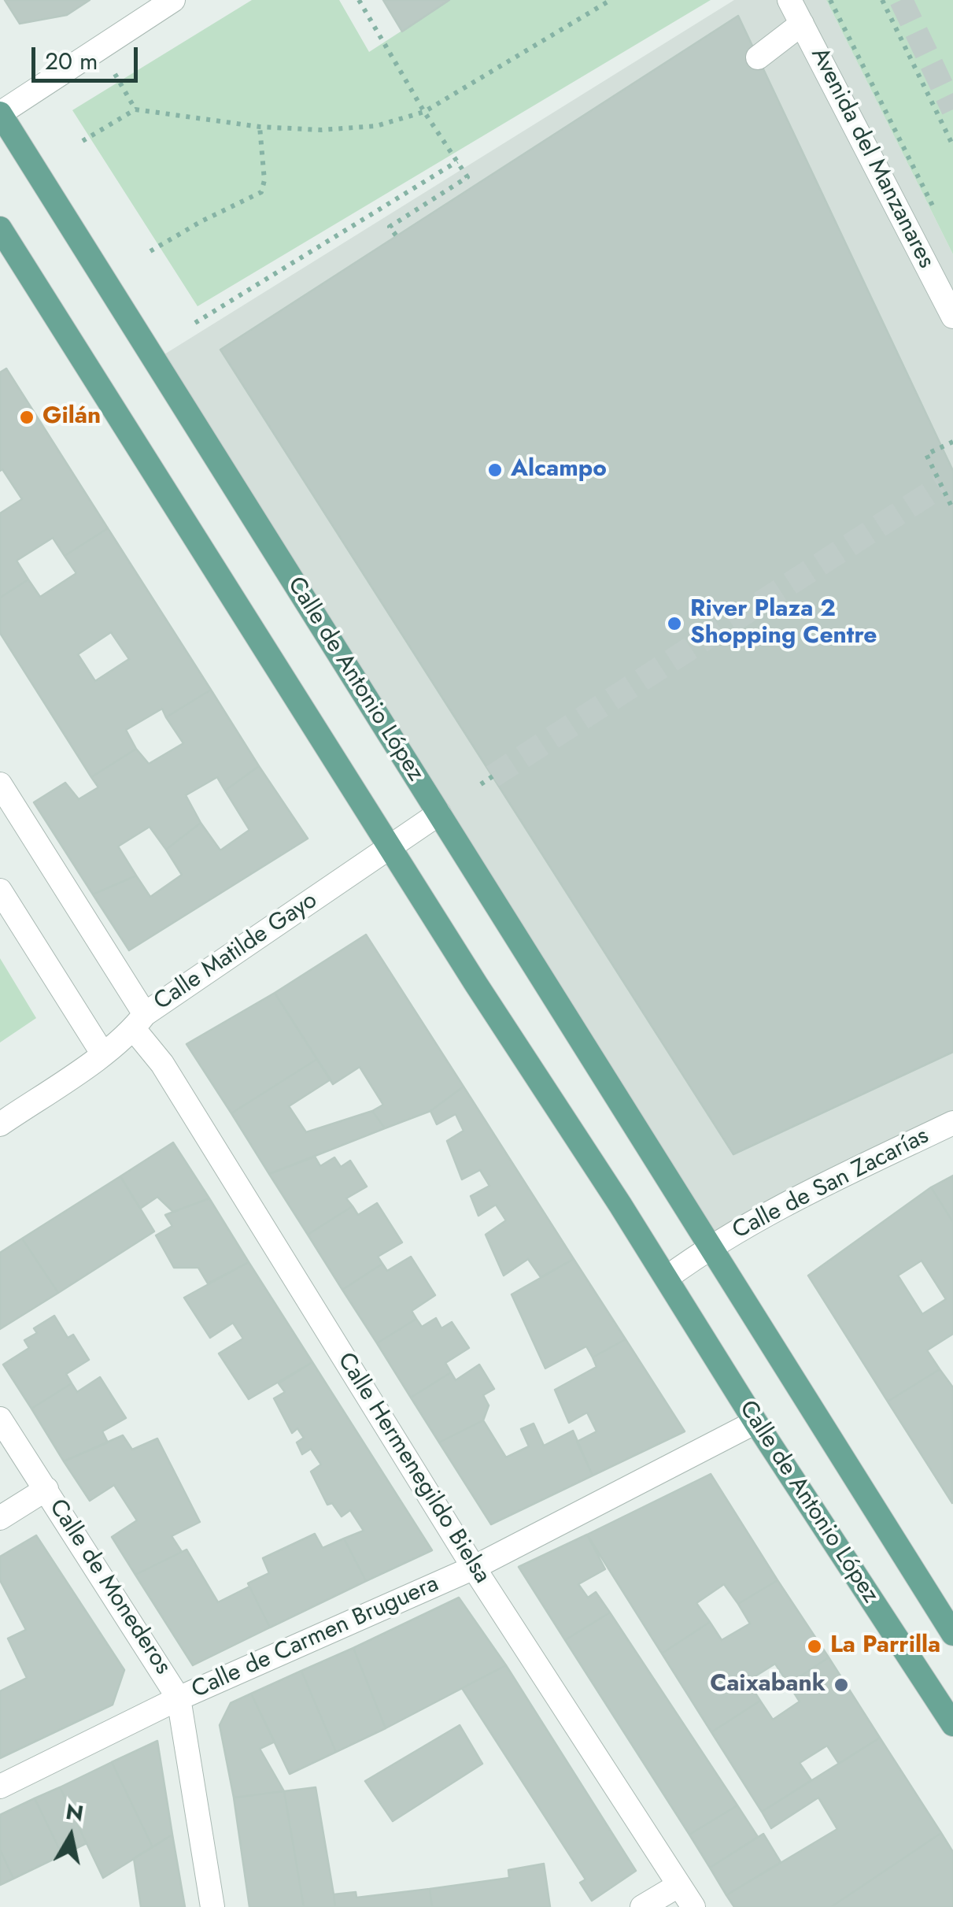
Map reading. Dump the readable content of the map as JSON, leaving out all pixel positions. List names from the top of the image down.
{
  "streets": {
    "main road": ["Calle de Antonio López"],
    "street": [
      "Avenida del Manzanares",
      "Calle Matilde Gayo",
      "Calle de San Zacarías",
      "Calle Hermenegildo Bielsa",
      "Calle de Monederos",
      "Calle de Carmen Bruguera"
    ]
  },
  "crossings": [
    ["Calle de Antonio López", "Calle Matilde Gayo"],
    ["Calle de Antonio López", "Calle de San Zacarías"],
    ["Calle de Antonio López", "Calle de Carmen Bruguera"],
    ["Calle Matilde Gayo", "Calle Hermenegildo Bielsa"],
    ["Calle Hermenegildo Bielsa", "Calle de Carmen Bruguera"],
    ["Calle de Monederos", "Calle de Carmen Bruguera"]
  ],
  "places": [
    "Gilán",
    "Alcampo",
    "River Plaza 2 Shopping Centre",
    "La Parrilla",
    "Caixabank"
  ],
  "scale_bar": "20 m",
  "north": "top"
}
